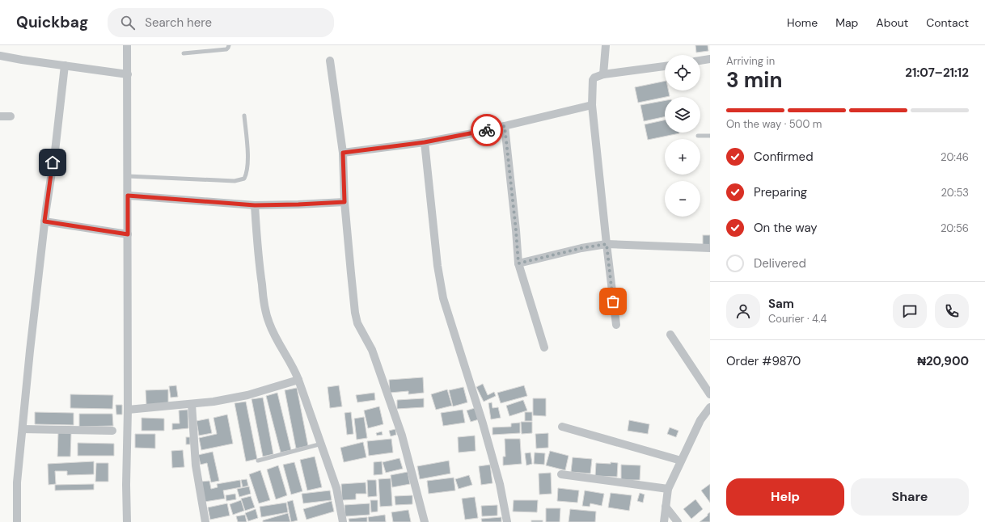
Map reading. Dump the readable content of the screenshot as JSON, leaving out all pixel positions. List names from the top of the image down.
{
  "page": {
    "header": "Quickbag",
    "search": "Search here",
    "nav": [
      "Home",
      "Map",
      "About",
      "Contact"
    ],
    "heading": ["3 min", "Arriving in", "21:07–21:12"],
    "panel": [
      "Sam",
      "Courier · 4.4",
      "Order #9870",
      "₦20,900"
    ],
    "map_buttons": ["+", "−"],
    "bar": "On the way · 500 m",
    "list": [
      ["Confirmed", "20:46"],
      ["Preparing", "20:53"],
      ["On the way", "20:56"],
      "Delivered"
    ],
    "buttons": ["Help", "Share"]
  }
}
